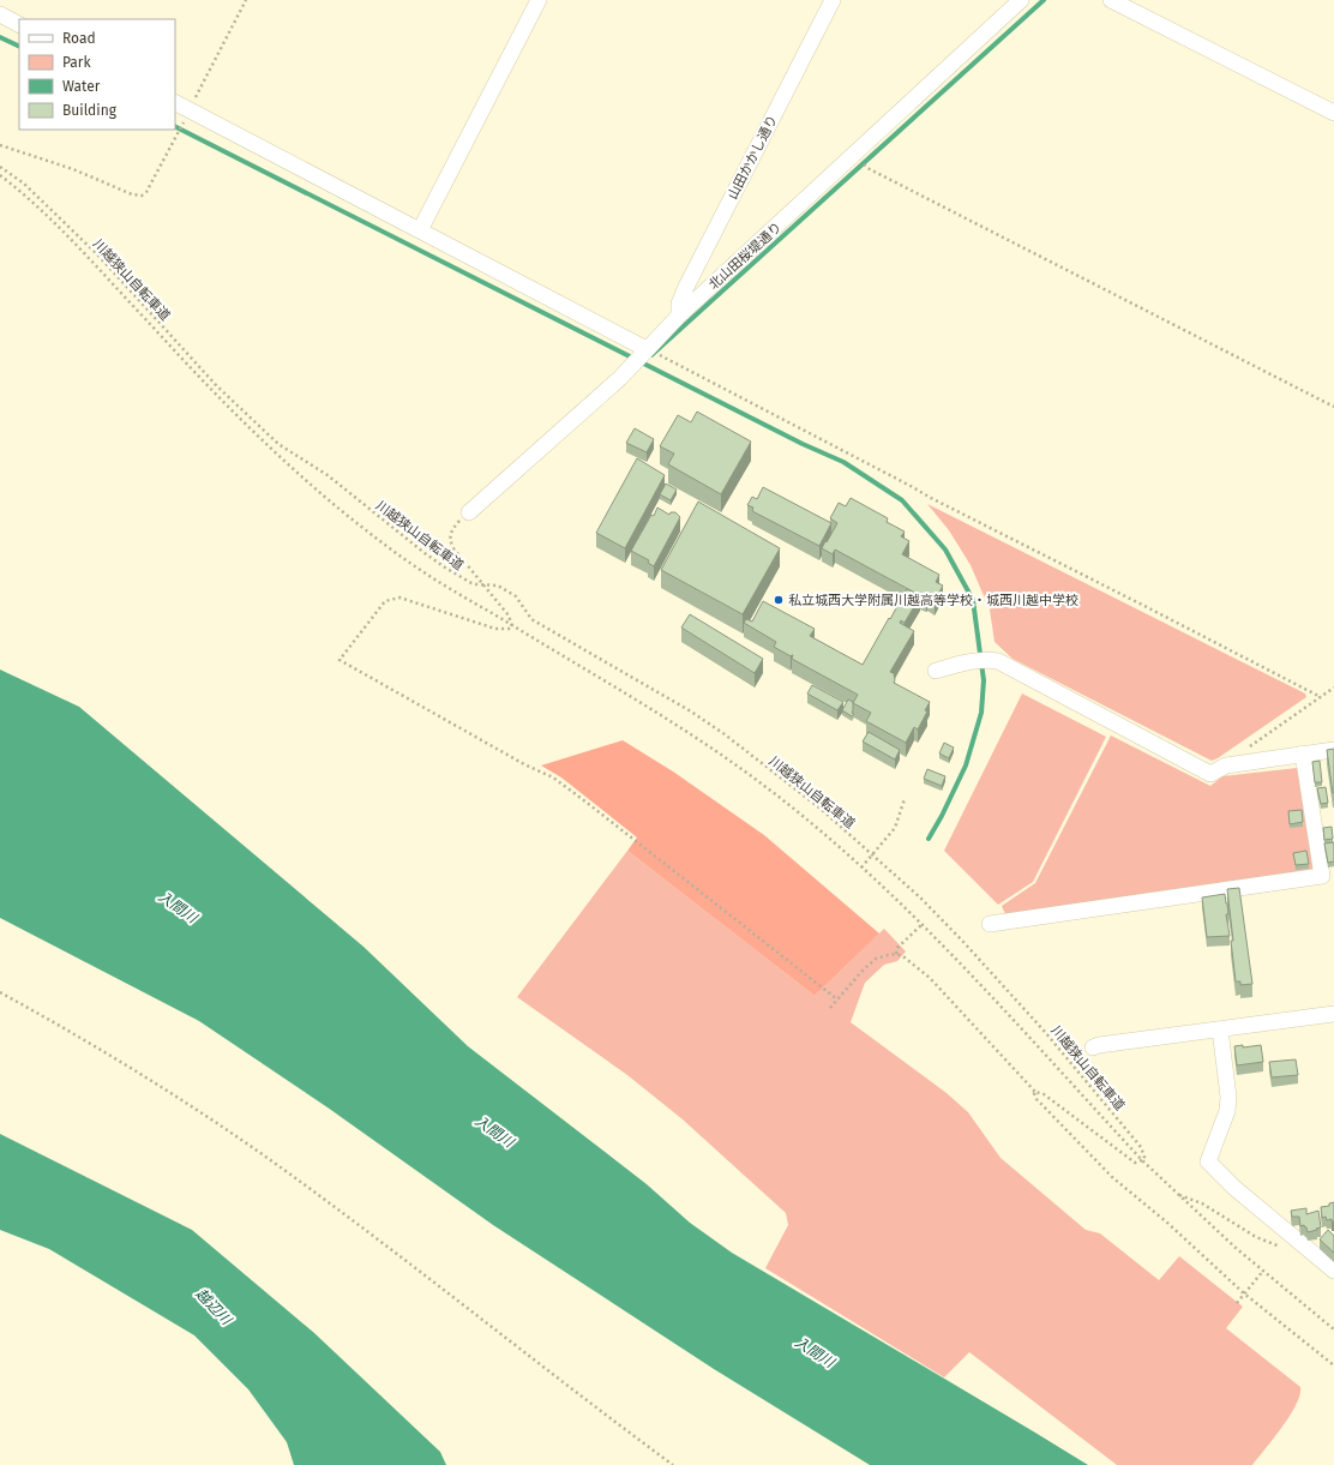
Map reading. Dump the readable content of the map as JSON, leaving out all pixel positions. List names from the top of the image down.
{
  "streets": {
    "street": ["山田かかし通り", "北山田桜堤通り"],
    "path": ["川越狭山自転車道"]
  },
  "crossings": [
    ["山田かかし通り", "北山田桜堤通り"]
  ],
  "water": ["入間川", "越辺川"],
  "places": ["私立城西大学附属川越高等学校・城西川越中学校"],
  "legend": [
    "Road",
    "Park",
    "Water",
    "Building"
  ]
}
